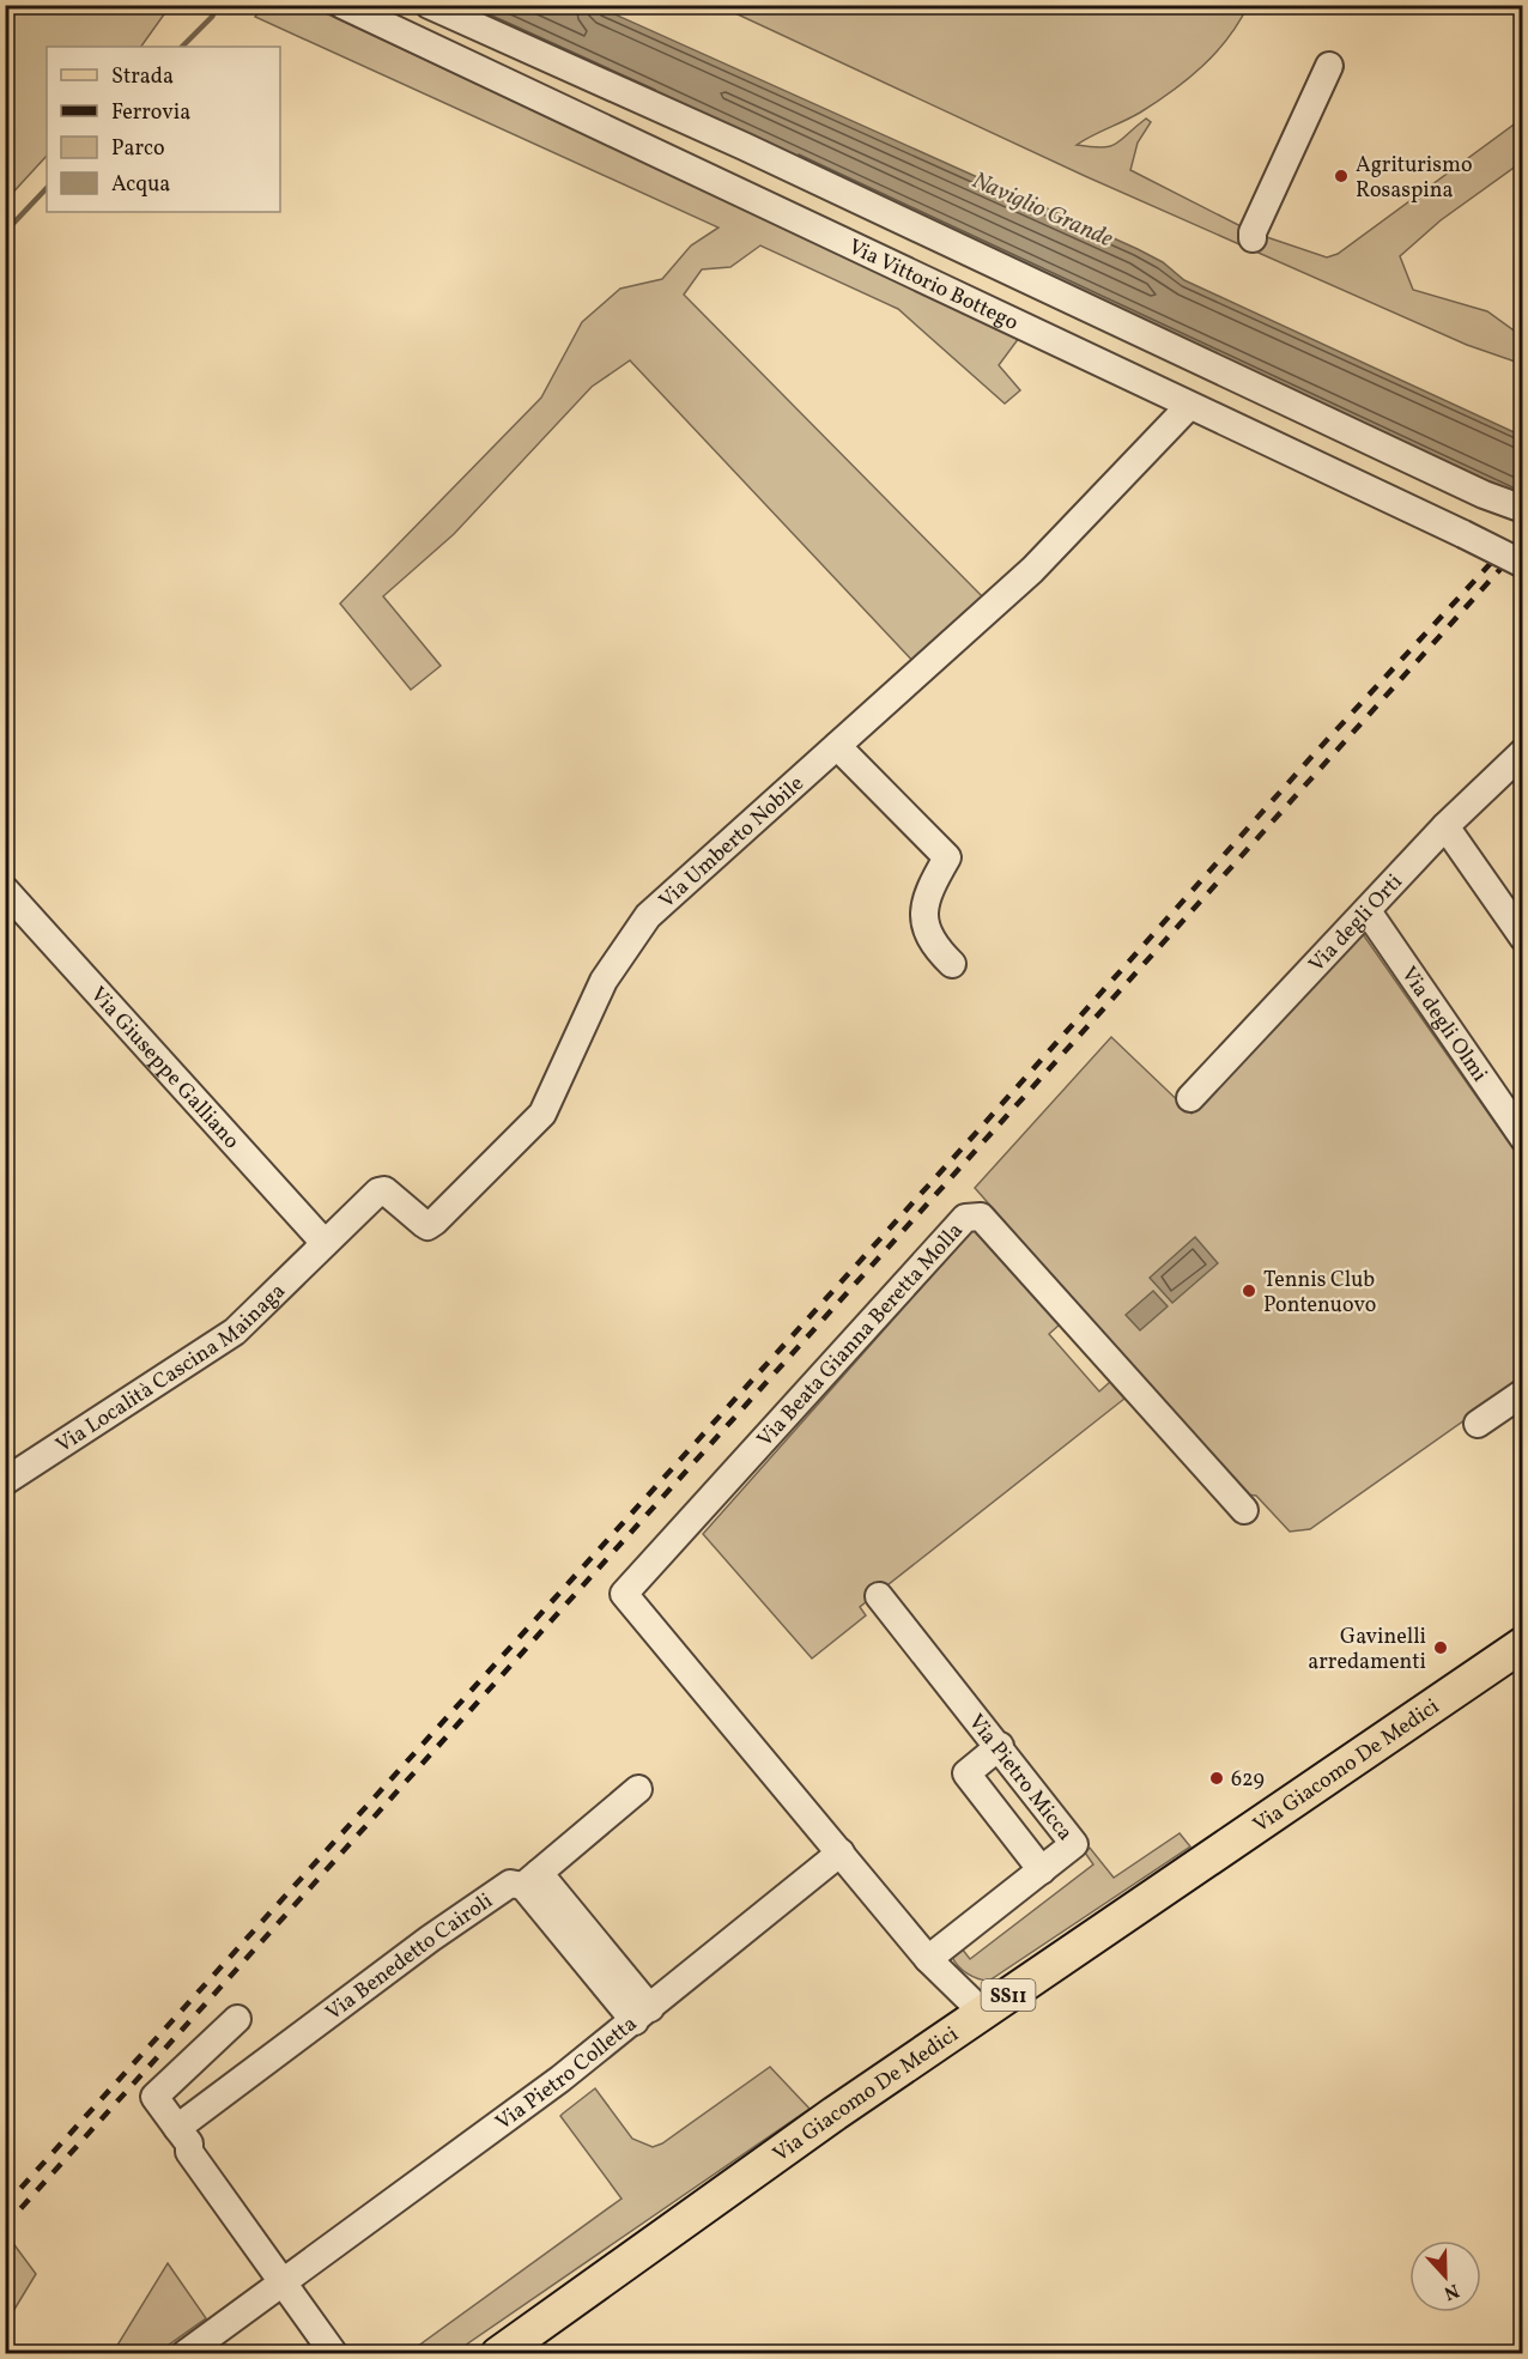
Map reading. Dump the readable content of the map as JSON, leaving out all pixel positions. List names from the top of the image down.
{
  "streets": {
    "main road": ["Via Giacomo De Medici", "SS11"],
    "street": [
      "Via Vittorio Bottego",
      "Via Umberto Nobile",
      "Via degli Orti",
      "Via degli Olmi",
      "Via Giuseppe Galliano",
      "Via Beata Gianna Beretta Molla",
      "Via Località Cascina Mainaga",
      "Via Pietro Micca",
      "Via Benedetto Cairoli",
      "Via Pietro Colletta"
    ]
  },
  "crossings": [
    ["Via Vittorio Bottego", "Via Umberto Nobile"],
    ["Via Umberto Nobile", "Via Giuseppe Galliano"],
    ["Via Umberto Nobile", "Via Località Cascina Mainaga"],
    ["Via degli Orti", "Via degli Olmi"],
    ["Via Giuseppe Galliano", "Via Località Cascina Mainaga"],
    ["Via Beata Gianna Beretta Molla", "Via Pietro Colletta"]
  ],
  "water": ["Naviglio Grande"],
  "places": [
    "Agriturismo Rosaspina",
    "Tennis Club Pontenuovo",
    "Gavinelli arredamenti",
    "629"
  ],
  "legend": [
    "Strada",
    "Ferrovia",
    "Parco",
    "Acqua"
  ],
  "north": "bottom"
}
